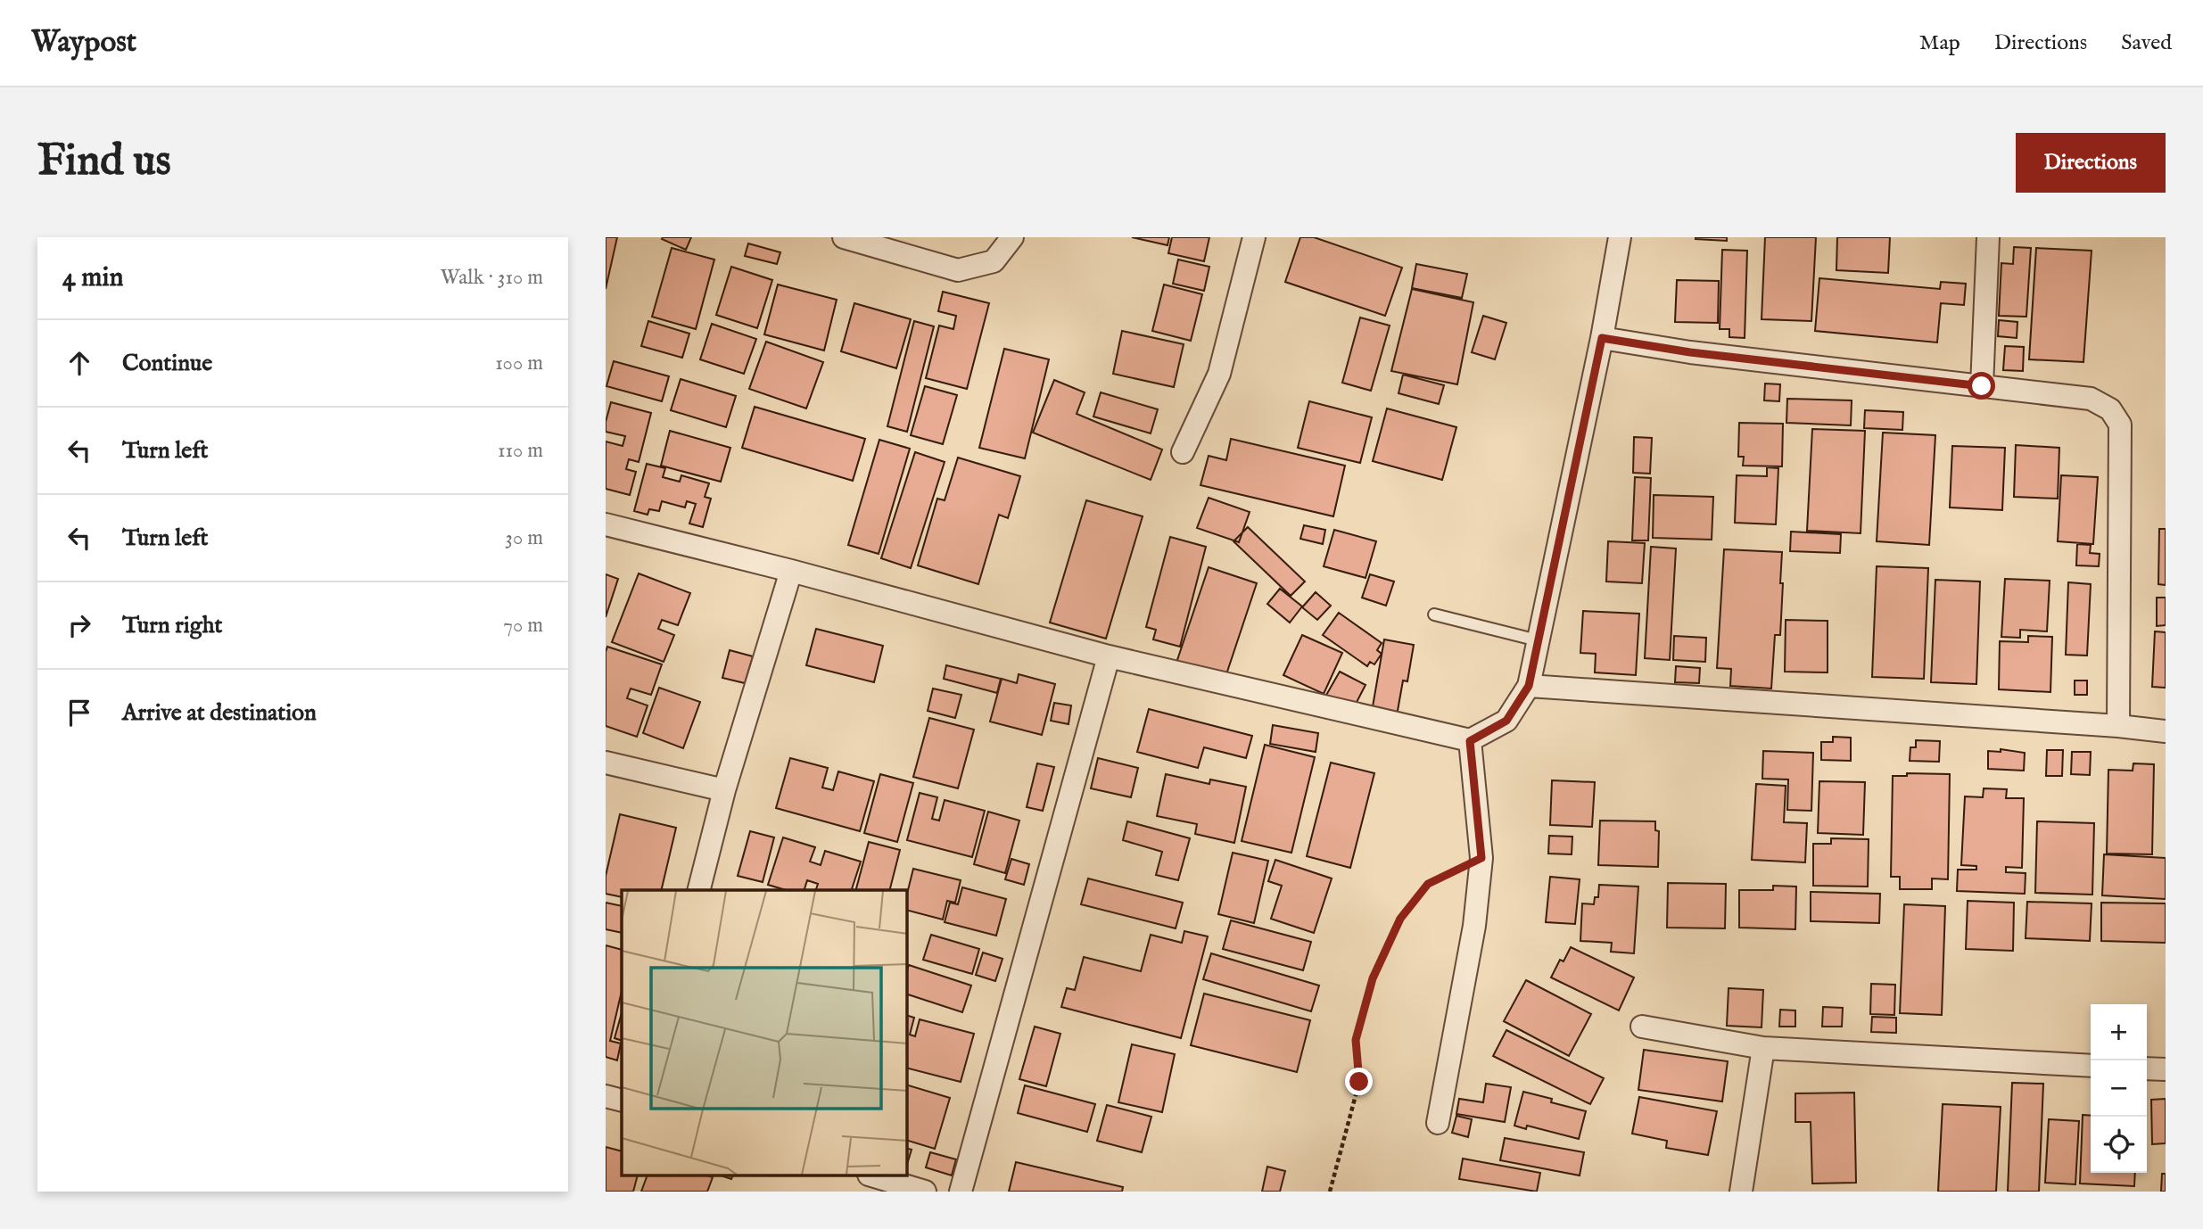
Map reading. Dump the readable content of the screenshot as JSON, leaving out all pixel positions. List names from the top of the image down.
{
  "page": {
    "header": "Waypost",
    "nav": ["Map", "Directions", "Saved"],
    "buttons": "Directions",
    "title": "Find us",
    "heading": ["4 min", "Walk · 310 m"],
    "list": [
      ["Continue", "100 m"],
      ["Turn left", "110 m"],
      ["Turn left", "30 m"],
      ["Turn right", "70 m"],
      "Arrive at destination"
    ],
    "map_buttons": ["+", "−"]
  }
}
